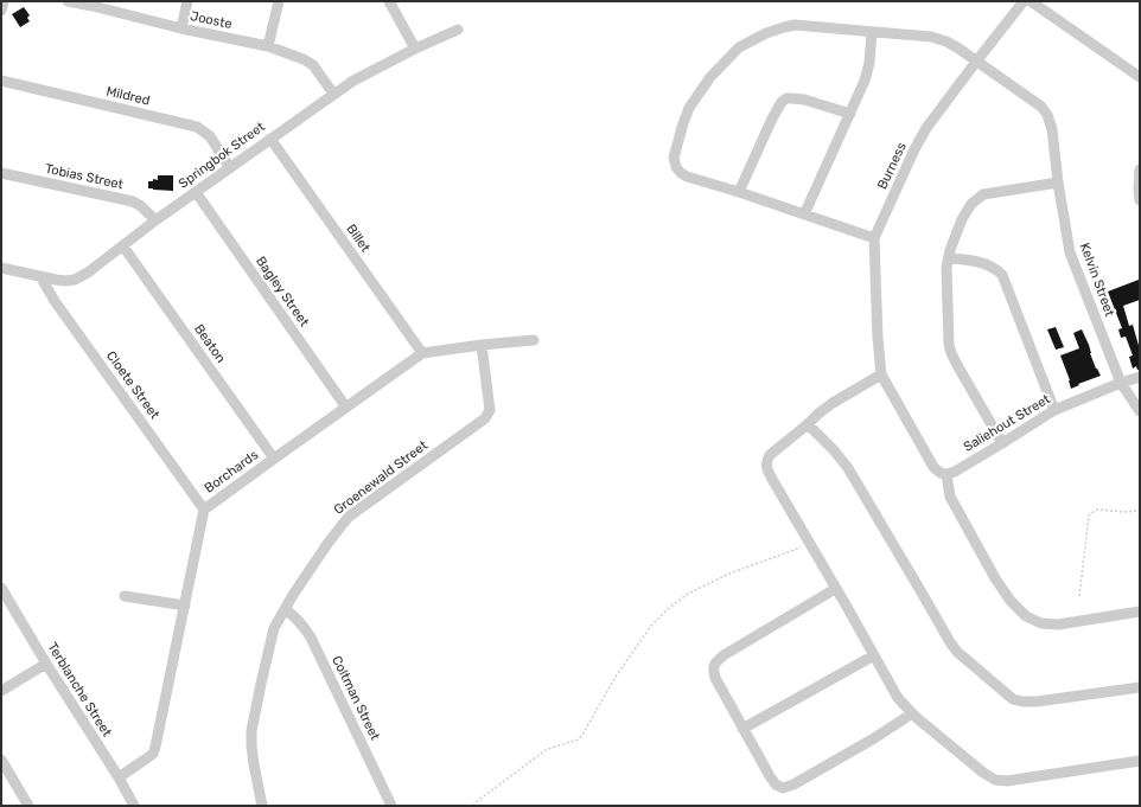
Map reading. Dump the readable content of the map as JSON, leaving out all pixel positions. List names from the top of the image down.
{
  "streets": {
    "street": [
      "Jooste",
      "Mildred",
      "Springbok Street",
      "Burness",
      "Tobias Street",
      "Billet",
      "Kelvin Street",
      "Bagley Street",
      "Beaton",
      "Cloete Street",
      "Saliehout Street",
      "Borchards",
      "Groenewald Street",
      "Terblanche Street",
      "Coltman Street"
    ]
  },
  "crossings": [
    ["Jooste", "Springbok Street"],
    ["Mildred", "Springbok Street"],
    ["Springbok Street", "Tobias Street"],
    ["Springbok Street", "Billet"],
    ["Springbok Street", "Bagley Street"],
    ["Springbok Street", "Beaton"],
    ["Springbok Street", "Cloete Street"],
    ["Burness", "Kelvin Street"],
    ["Burness", "Saliehout Street"],
    ["Billet", "Borchards"],
    ["Kelvin Street", "Saliehout Street"],
    ["Bagley Street", "Borchards"],
    ["Beaton", "Borchards"],
    ["Cloete Street", "Borchards"],
    ["Borchards", "Groenewald Street"],
    ["Borchards", "Terblanche Street"],
    ["Groenewald Street", "Coltman Street"]
  ]
}
